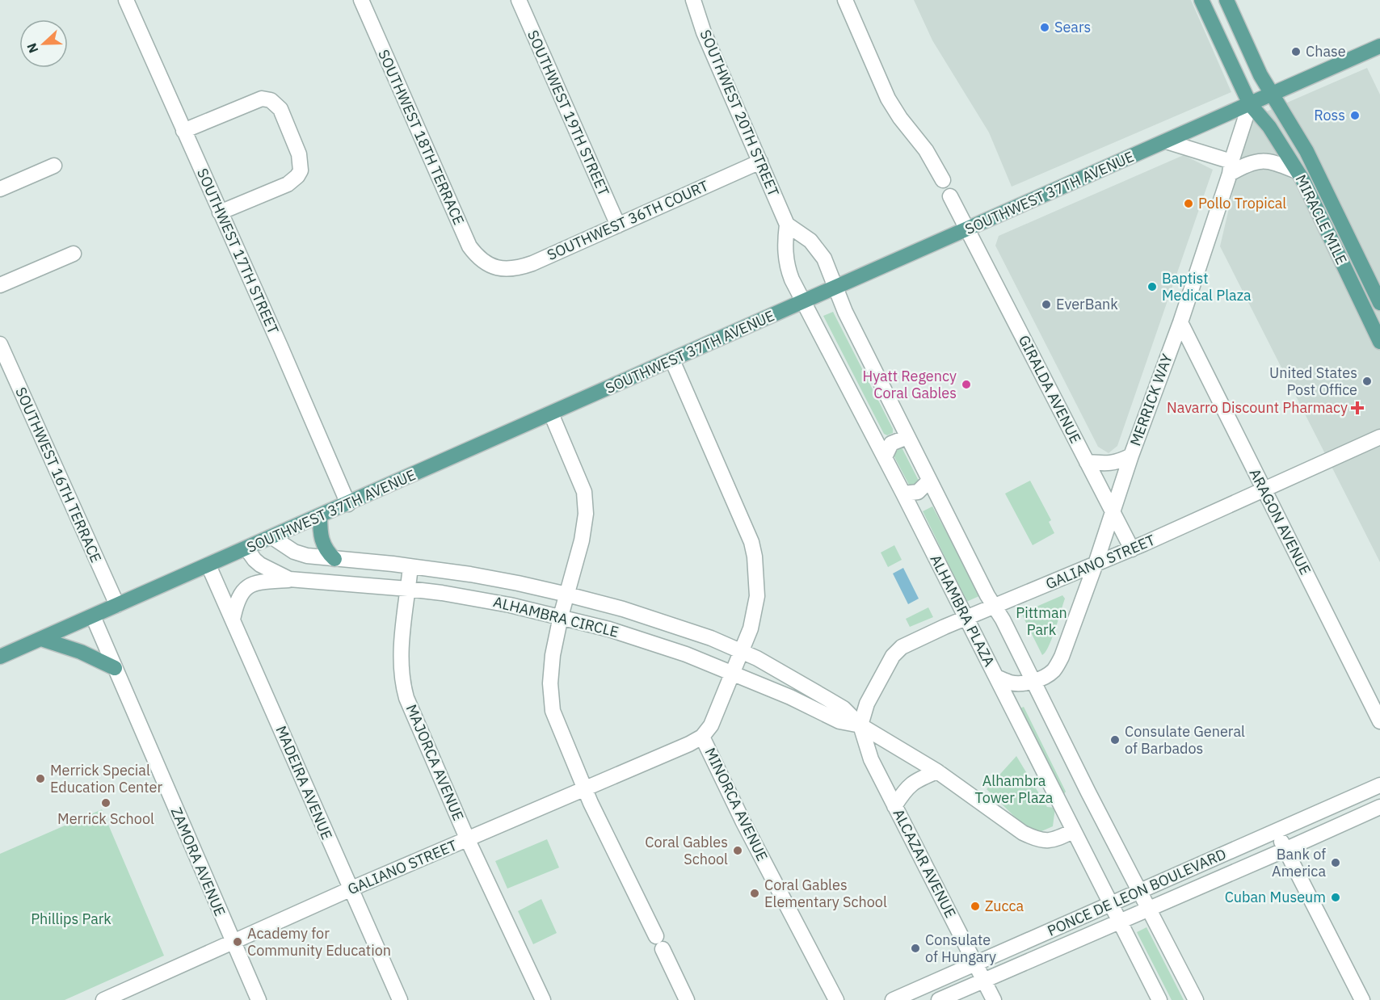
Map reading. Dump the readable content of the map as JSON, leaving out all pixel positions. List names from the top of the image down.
{
  "streets": {
    "main road": ["SOUTHWEST 37TH AVENUE", "MIRACLE MILE"],
    "street": [
      "SOUTHWEST 19TH STREET",
      "SOUTHWEST 20TH STREET",
      "SOUTHWEST 18TH TERRACE",
      "SOUTHWEST 36TH COURT",
      "SOUTHWEST 17TH STREET",
      "GIRALDA AVENUE",
      "MERRICK WAY",
      "SOUTHWEST 16TH TERRACE",
      "ARAGON AVENUE",
      "GALIANO STREET",
      "ALHAMBRA PLAZA",
      "ALHAMBRA CIRCLE",
      "MAJORCA AVENUE",
      "MADEIRA AVENUE",
      "MINORCA AVENUE",
      "ZAMORA AVENUE",
      "ALCAZAR AVENUE",
      "PONCE DE LEON BOULEVARD"
    ]
  },
  "crossings": [
    ["SOUTHWEST 19TH STREET", "SOUTHWEST 36TH COURT"],
    ["SOUTHWEST 20TH STREET", "SOUTHWEST 37TH AVENUE"],
    ["SOUTHWEST 20TH STREET", "SOUTHWEST 36TH COURT"],
    ["SOUTHWEST 20TH STREET", "ALHAMBRA PLAZA"],
    ["SOUTHWEST 18TH TERRACE", "SOUTHWEST 36TH COURT"],
    ["SOUTHWEST 37TH AVENUE", "MIRACLE MILE"],
    ["SOUTHWEST 37TH AVENUE", "SOUTHWEST 17TH STREET"],
    ["SOUTHWEST 37TH AVENUE", "GIRALDA AVENUE"],
    ["SOUTHWEST 37TH AVENUE", "MERRICK WAY"],
    ["SOUTHWEST 37TH AVENUE", "SOUTHWEST 16TH TERRACE"],
    ["SOUTHWEST 37TH AVENUE", "ALHAMBRA PLAZA"],
    ["SOUTHWEST 37TH AVENUE", "ALHAMBRA CIRCLE"],
    ["SOUTHWEST 37TH AVENUE", "MADEIRA AVENUE"],
    ["SOUTHWEST 37TH AVENUE", "MINORCA AVENUE"],
    ["SOUTHWEST 37TH AVENUE", "ZAMORA AVENUE"],
    ["MIRACLE MILE", "MERRICK WAY"],
    ["GIRALDA AVENUE", "MERRICK WAY"],
    ["GIRALDA AVENUE", "GALIANO STREET"],
    ["MERRICK WAY", "ARAGON AVENUE"],
    ["MERRICK WAY", "GALIANO STREET"],
    ["MERRICK WAY", "ALHAMBRA PLAZA"],
    ["ARAGON AVENUE", "GALIANO STREET"],
    ["GALIANO STREET", "ALHAMBRA PLAZA"],
    ["GALIANO STREET", "ALHAMBRA CIRCLE"],
    ["GALIANO STREET", "MAJORCA AVENUE"],
    ["GALIANO STREET", "MADEIRA AVENUE"],
    ["GALIANO STREET", "MINORCA AVENUE"],
    ["GALIANO STREET", "ZAMORA AVENUE"],
    ["GALIANO STREET", "ALCAZAR AVENUE"],
    ["ALHAMBRA PLAZA", "ALHAMBRA CIRCLE"],
    ["ALHAMBRA PLAZA", "PONCE DE LEON BOULEVARD"],
    ["ALHAMBRA CIRCLE", "MAJORCA AVENUE"],
    ["ALHAMBRA CIRCLE", "MINORCA AVENUE"],
    ["ALHAMBRA CIRCLE", "ALCAZAR AVENUE"],
    ["ALCAZAR AVENUE", "PONCE DE LEON BOULEVARD"]
  ],
  "parks": ["Pittman Park", "Alhambra Tower Plaza", "Phillips Park"],
  "places": {
    "other": [
      "Sears",
      "Chase",
      "Ross",
      "Pollo Tropical",
      "Baptist Medical Plaza",
      "EverBank",
      "United States Post Office",
      "Hyatt Regency Coral Gables",
      "Consulate General of Barbados",
      "Merrick Special Education Center",
      "Merrick School",
      "Coral Gables School",
      "Bank of America",
      "Coral Gables Elementary School",
      "Cuban Museum",
      "Zucca",
      "Academy for Community Education",
      "Consulate of Hungary"
    ],
    "health": ["Navarro Discount Pharmacy"]
  },
  "north": "left"
}
